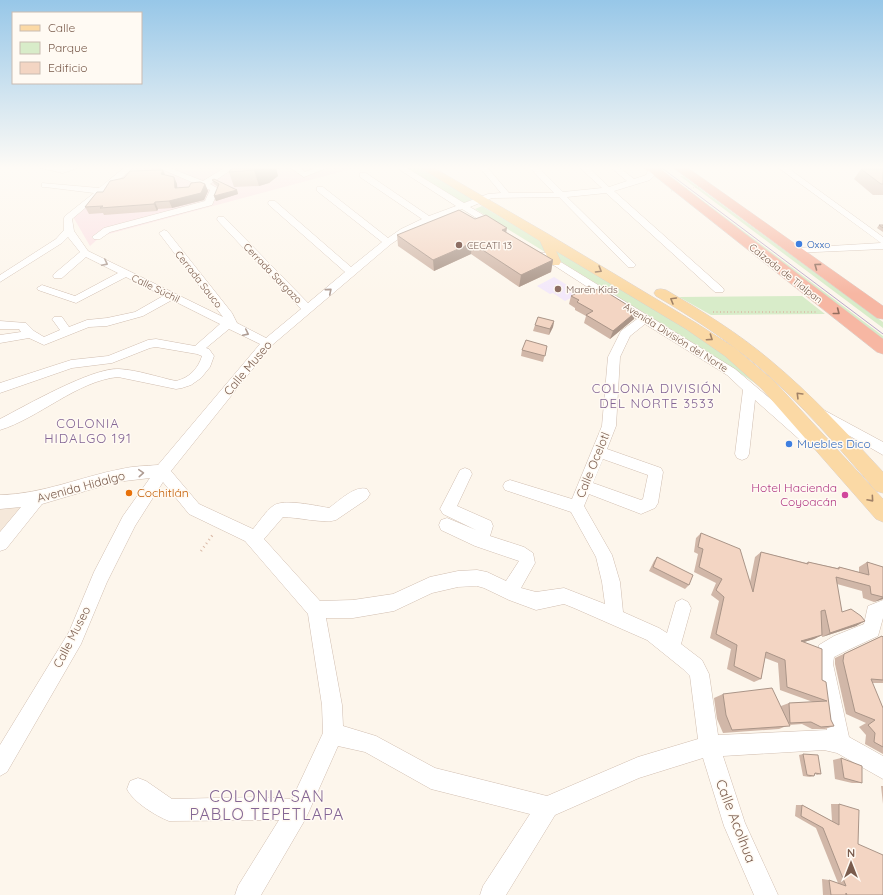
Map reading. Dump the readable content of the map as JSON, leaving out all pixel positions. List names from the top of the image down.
{
  "streets": {
    "highway": ["Calzada de Tlalpan"],
    "main road": ["Avenida División del Norte"],
    "street": [
      "Cerrada Sargazo",
      "Cerrada Sauco",
      "Calle Súchil",
      "Calle Museo",
      "Calle Ocelotl",
      "Avenida Hidalgo",
      "Calle Acolhua"
    ]
  },
  "crossings": [
    ["Cerrada Sargazo", "Calle Museo"],
    ["Cerrada Sauco", "Calle Súchil"],
    ["Calle Súchil", "Calle Museo"],
    ["Avenida División del Norte", "Calle Ocelotl"],
    ["Calle Museo", "Avenida Hidalgo"],
    ["Calle Ocelotl", "Calle Acolhua"]
  ],
  "districts": ["COLONIA DIVISIÓN DEL NORTE 3533", "COLONIA HIDALGO 191", "COLONIA SAN PABLO TEPETLAPA"],
  "places": [
    "Oxxo",
    "CECATI 13",
    "Maren Kids",
    "Muebles Dico",
    "Cochitlán",
    "Hotel Hacienda Coyoacán"
  ],
  "legend": ["Calle", "Parque", "Edificio"],
  "north": "top"
}
